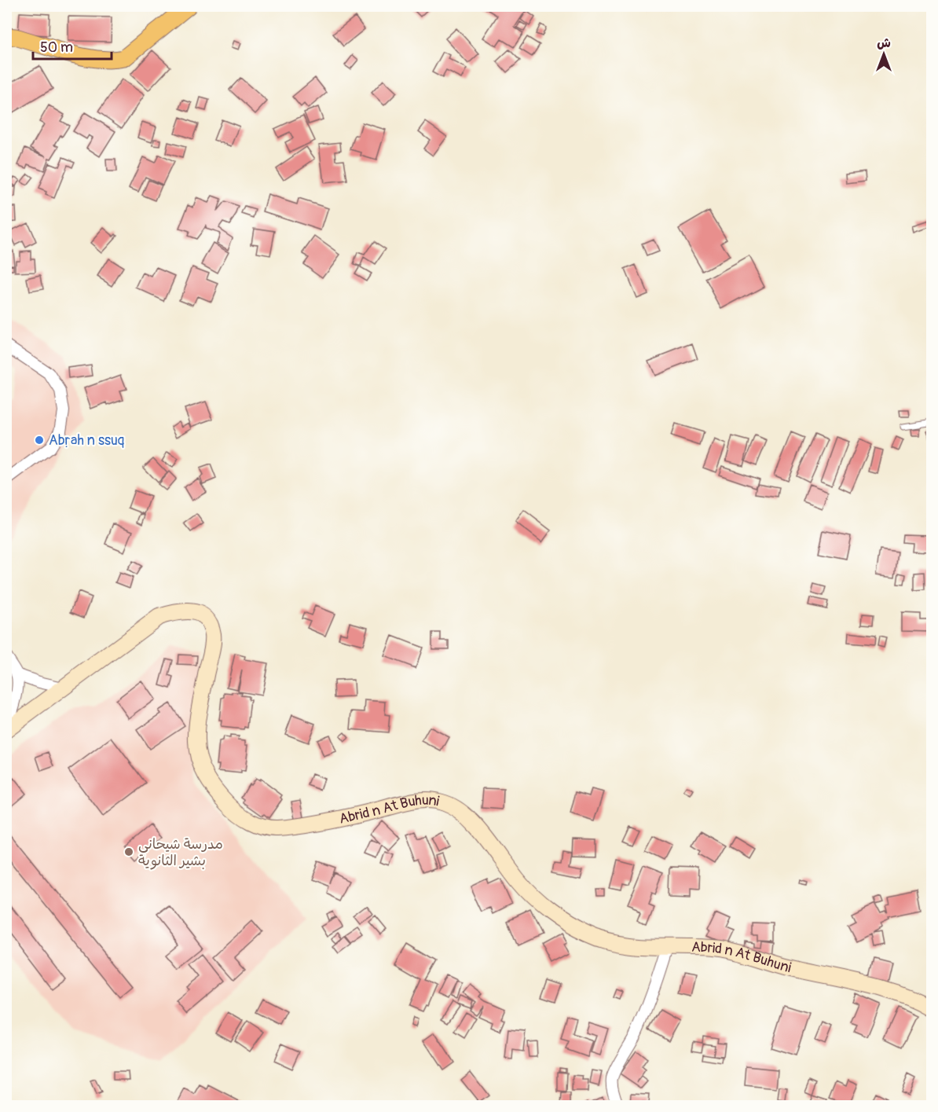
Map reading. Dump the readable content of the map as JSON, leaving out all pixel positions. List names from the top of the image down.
{
  "streets": {
    "street": ["Abrid n At Buhuni"]
  },
  "places": ["Abṛah n ssuq", "مدرسة شيحاني بشير الثانوية"],
  "scale_bar": "50 m",
  "north": "top"
}
